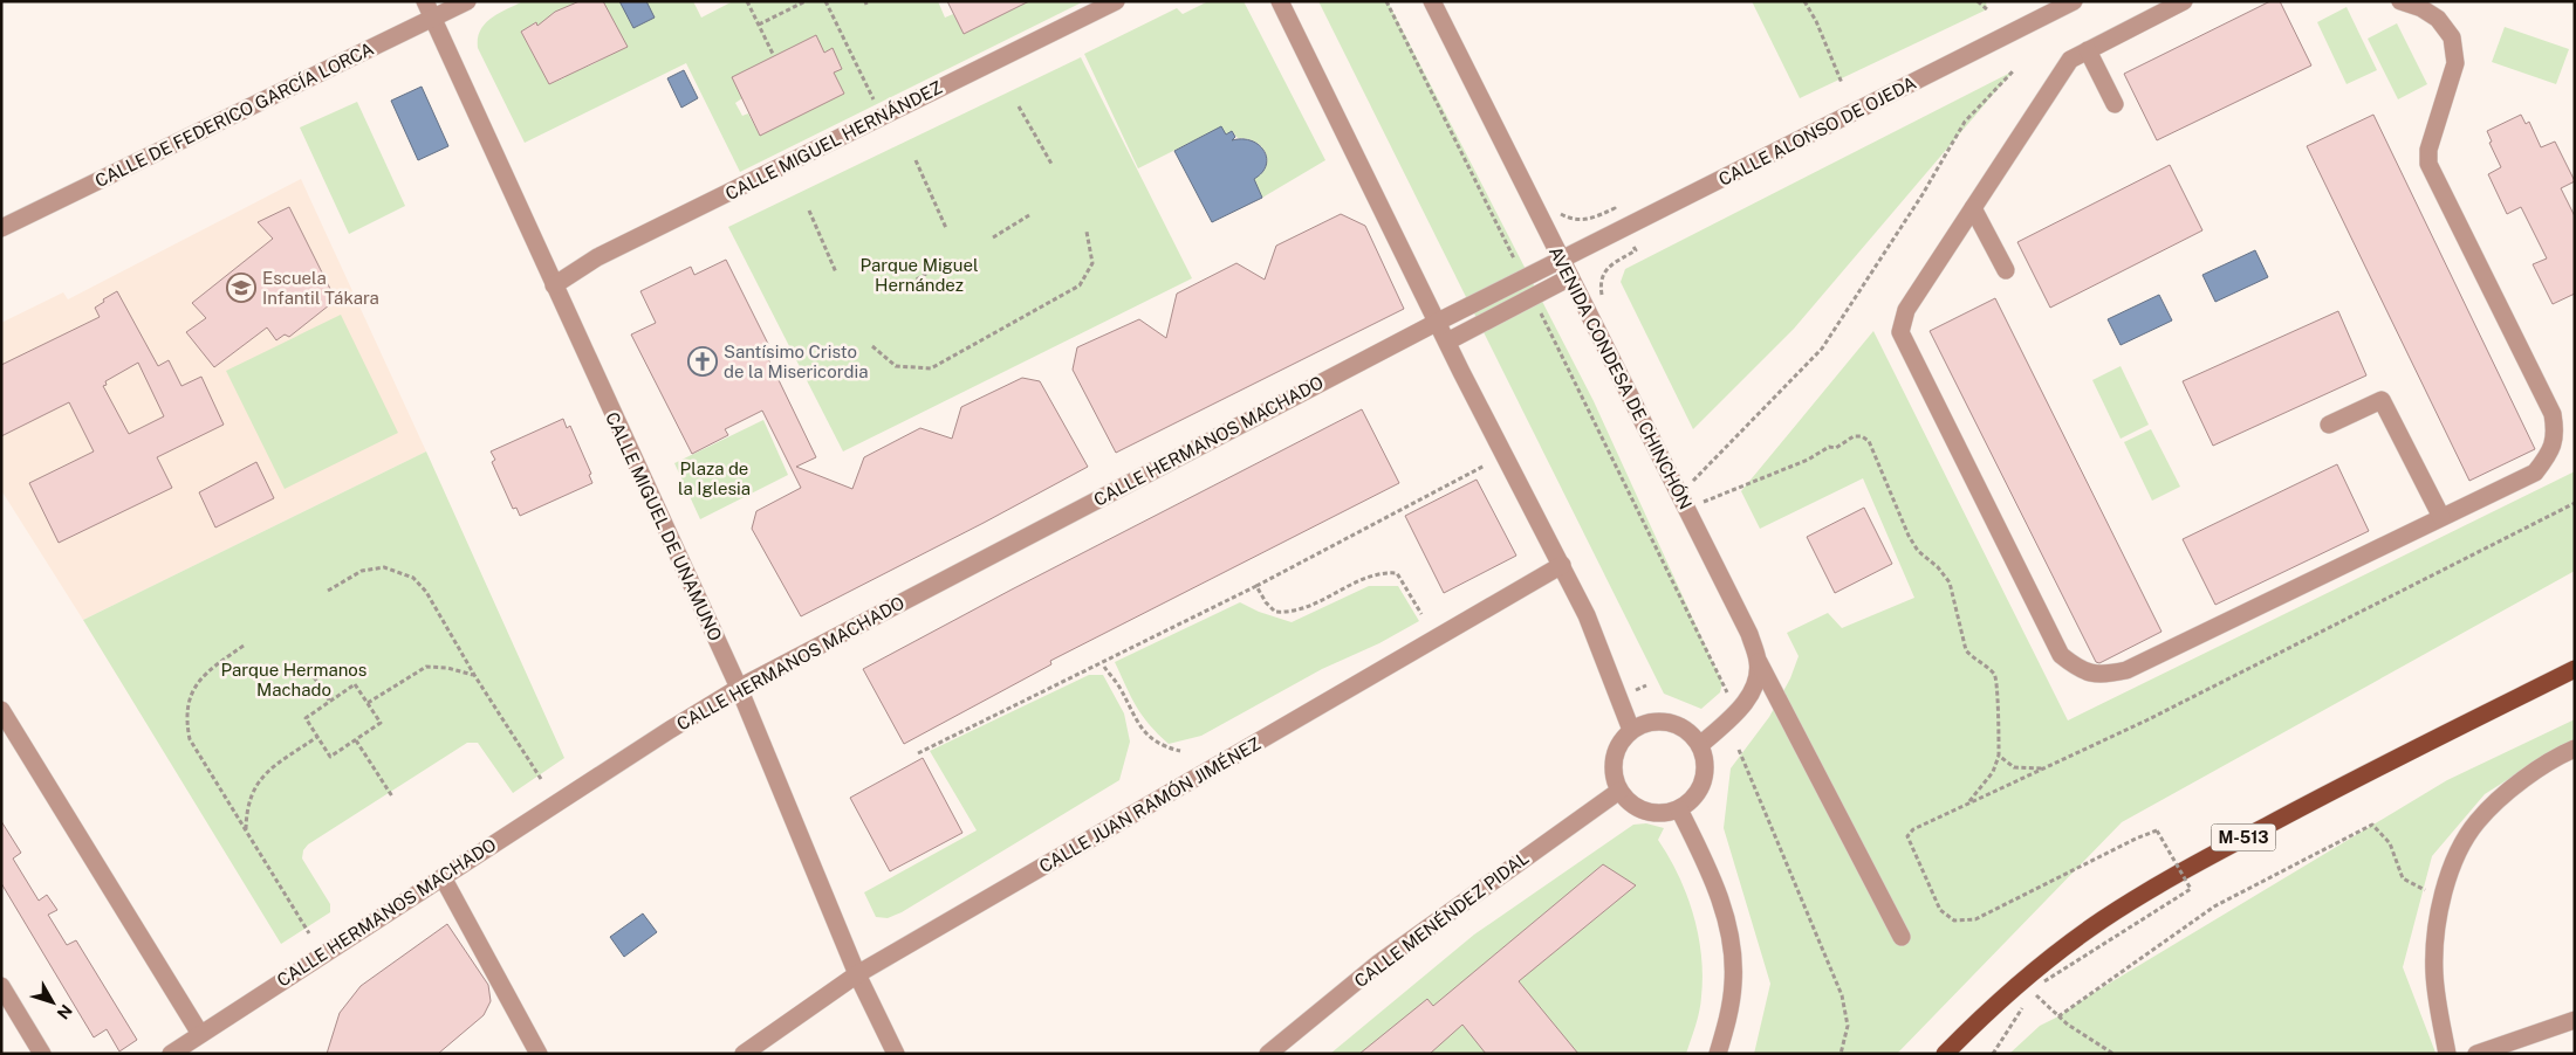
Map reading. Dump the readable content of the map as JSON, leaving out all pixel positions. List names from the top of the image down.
{
  "streets": {
    "main road": ["M-513"],
    "street": [
      "CALLE DE FEDERICO GARCÍA LORCA",
      "CALLE ALONSO DE OJEDA",
      "CALLE MIGUEL HERNÁNDEZ",
      "AVENIDA CONDESA DE CHINCHÓN",
      "CALLE HERMANOS MACHADO",
      "CALLE MIGUEL DE UNAMUNO",
      "CALLE JUAN RAMÓN JIMÉNEZ",
      "CALLE MENÉNDEZ PIDAL"
    ]
  },
  "crossings": [
    ["CALLE DE FEDERICO GARCÍA LORCA", "CALLE MIGUEL DE UNAMUNO"],
    ["CALLE ALONSO DE OJEDA", "AVENIDA CONDESA DE CHINCHÓN"],
    ["CALLE ALONSO DE OJEDA", "CALLE HERMANOS MACHADO"],
    ["CALLE MIGUEL HERNÁNDEZ", "CALLE MIGUEL DE UNAMUNO"],
    ["CALLE HERMANOS MACHADO", "CALLE MIGUEL DE UNAMUNO"],
    ["CALLE MIGUEL DE UNAMUNO", "CALLE JUAN RAMÓN JIMÉNEZ"]
  ],
  "parks": ["Parque Miguel Hernández", "Plaza de la Iglesia", "Parque Hermanos Machado"],
  "places": {
    "school or university": ["Escuela Infantil Tákara"],
    "church": ["Santísimo Cristo de la Misericordia"]
  },
  "north": "bottom right"
}
